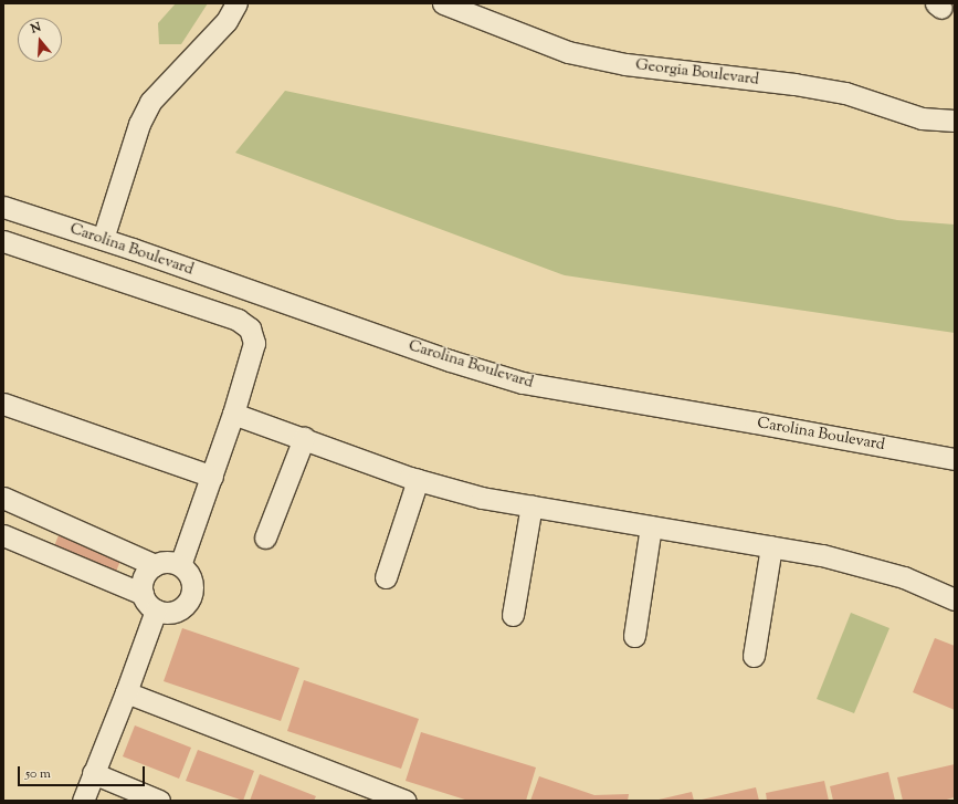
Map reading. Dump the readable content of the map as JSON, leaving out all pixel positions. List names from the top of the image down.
{
  "streets": {
    "street": ["Georgia Boulevard", "Carolina Boulevard"]
  },
  "scale_bar": "50 m",
  "north": "top"
}
